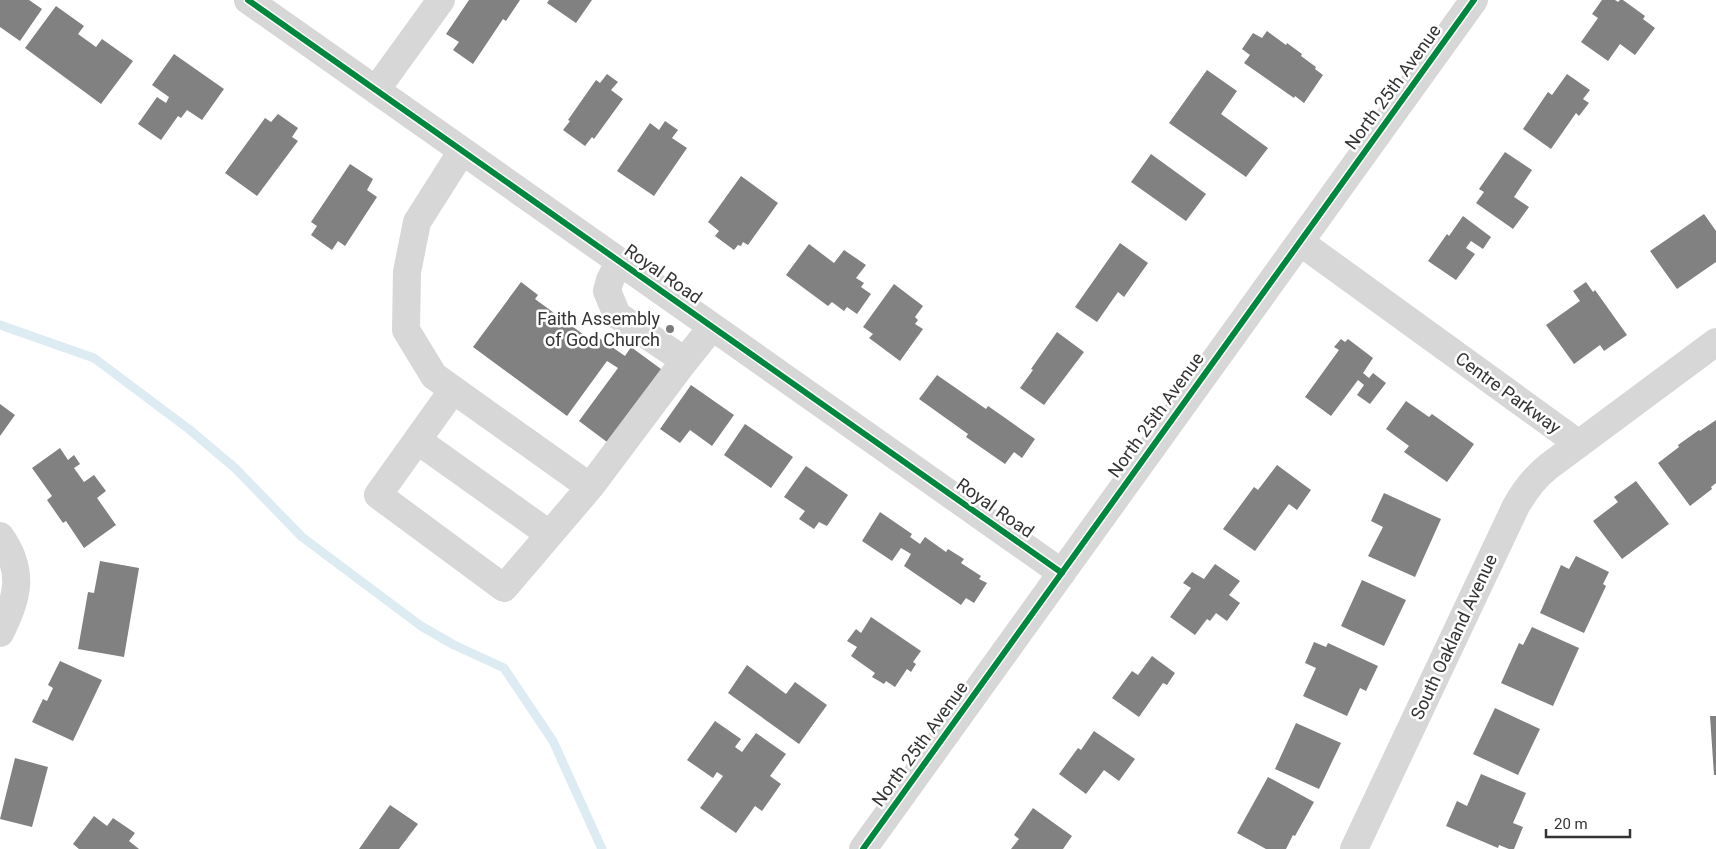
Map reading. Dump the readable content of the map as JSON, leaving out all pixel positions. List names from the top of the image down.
{
  "streets": {
    "street": [
      "North 25th Avenue",
      "Royal Road",
      "Centre Parkway",
      "South Oakland Avenue"
    ]
  },
  "crossings": [
    ["North 25th Avenue", "Royal Road"],
    ["North 25th Avenue", "Centre Parkway"],
    ["Centre Parkway", "South Oakland Avenue"]
  ],
  "places": ["Faith Assembly of God Church"],
  "scale_bar": "20 m"
}
